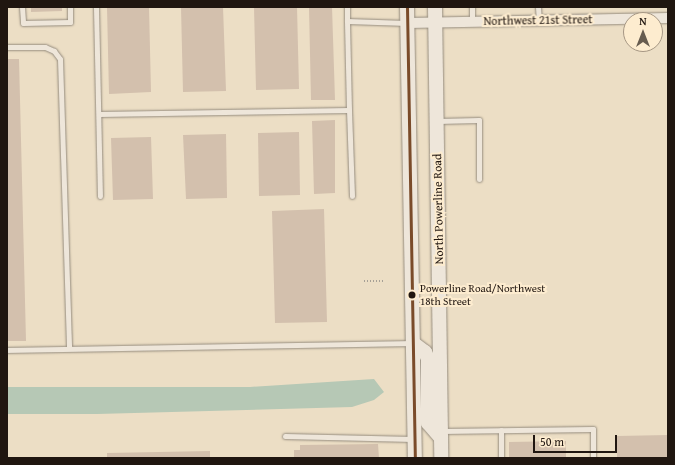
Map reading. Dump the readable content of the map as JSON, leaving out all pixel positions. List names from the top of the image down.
{
  "streets": {
    "main road": ["North Powerline Road"],
    "street": ["Northwest 21st Street"]
  },
  "crossings": [
    ["Northwest 21st Street", "North Powerline Road"]
  ],
  "places": ["Powerline Road/Northwest 18th Street"],
  "scale_bar": "50 m",
  "north": "top"
}
